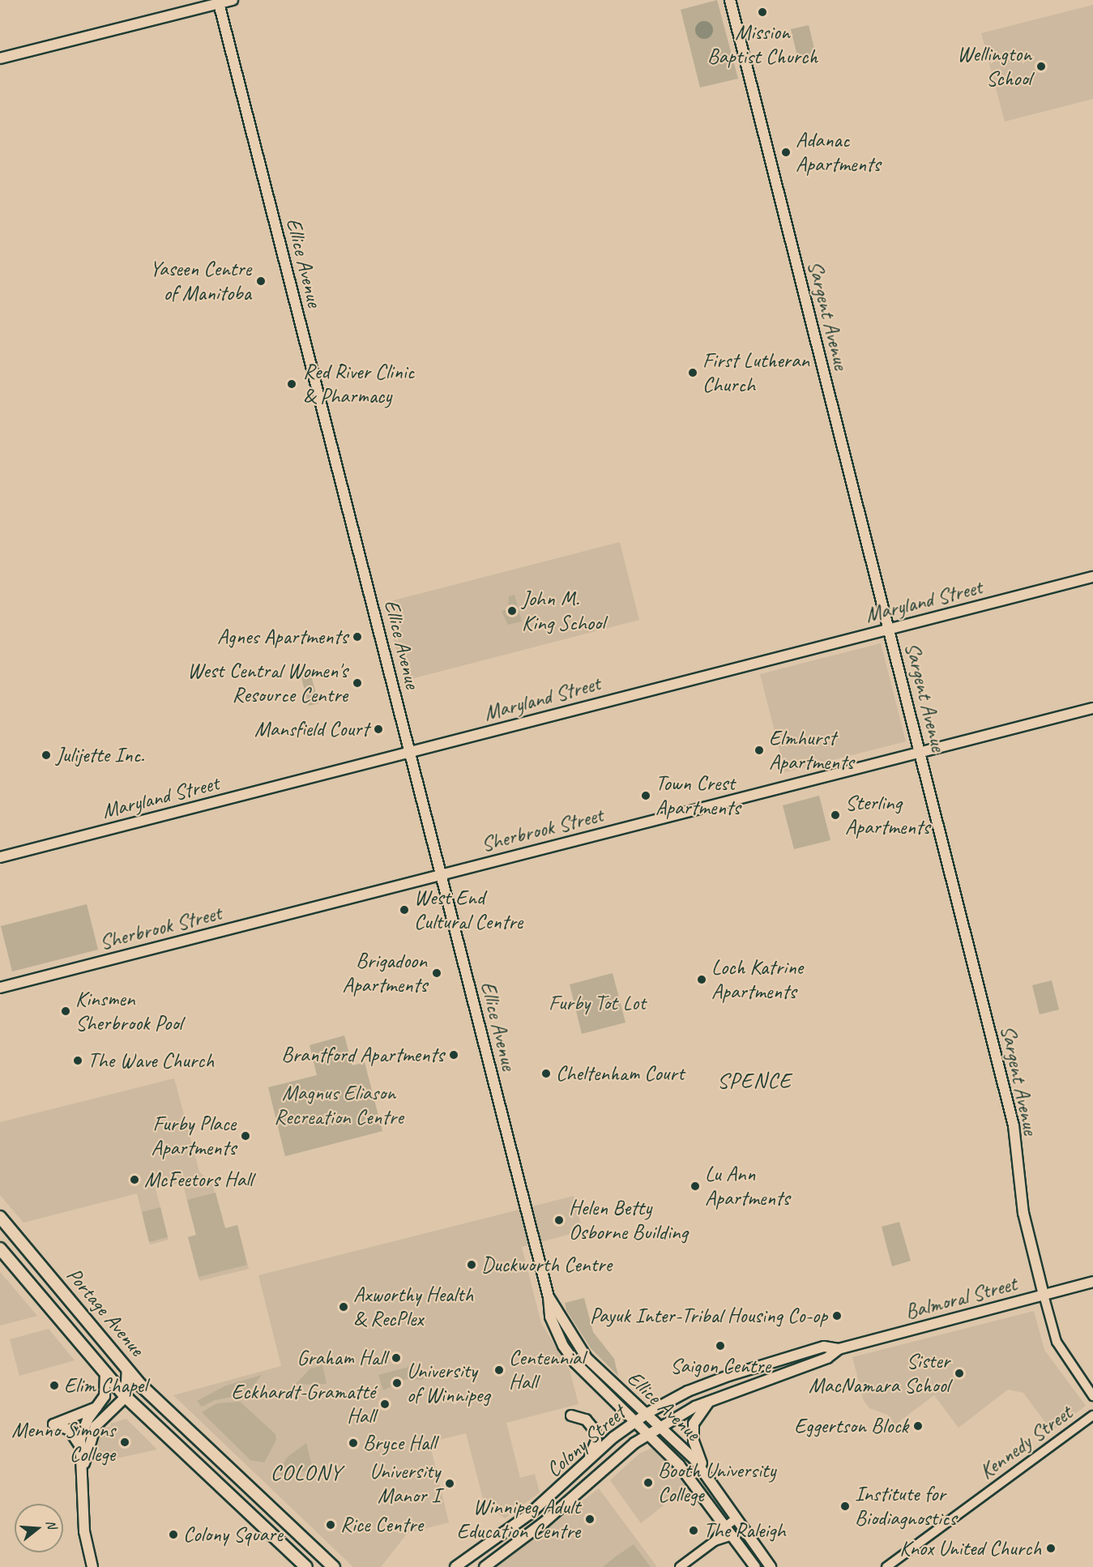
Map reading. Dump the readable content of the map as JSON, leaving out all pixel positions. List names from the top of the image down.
{
  "streets": {
    "main road": [
      "Ellice Avenue",
      "Sargent Avenue",
      "Maryland Street",
      "Sherbrook Street",
      "Balmoral Street",
      "Portage Avenue",
      "Colony Street"
    ],
    "street": ["Kennedy Street"]
  },
  "crossings": [
    ["Ellice Avenue", "Maryland Street"],
    ["Ellice Avenue", "Sherbrook Street"],
    ["Ellice Avenue", "Balmoral Street"],
    ["Ellice Avenue", "Colony Street"],
    ["Sargent Avenue", "Maryland Street"],
    ["Sargent Avenue", "Sherbrook Street"],
    ["Sargent Avenue", "Balmoral Street"],
    ["Balmoral Street", "Colony Street"]
  ],
  "districts": ["SPENCE", "COLONY"],
  "parks": ["Furby Tot Lot", "Magnus Eliason Recreation Centre"],
  "places": [
    "Mission Baptist Church",
    "Wellington School",
    "Adanac Apartments",
    "Yaseen Centre of Manitoba",
    "First Lutheran Church",
    "Red River Clinic & Pharmacy",
    "John M. King School",
    "Agnes Apartments",
    "West Central Women's Resource Centre",
    "Mansfield Court",
    "Elmhurst Apartments",
    "Julijette Inc.",
    "Town Crest Apartments",
    "Sterling Apartments",
    "West End Cultural Centre",
    "Brigadoon Apartments",
    "Loch Katrine Apartments",
    "Kinsmen Sherbrook Pool",
    "Brantford Apartments",
    "The Wave Church",
    "Cheltenham Court",
    "Furby Place Apartments",
    "McFeetors Hall",
    "Lu Ann Apartments",
    "Helen Betty Osborne Building",
    "Duckworth Centre",
    "Axworthy Health & RecPlex",
    "Payuk Inter-Tribal Housing Co-op",
    "Saigon Centre",
    "Graham Hall",
    "Centennial Hall",
    "Sister MacNamara School",
    "University of Winnipeg",
    "Elim Chapel",
    "Eckhardt-Gramatté Hall",
    "Eggertson Block",
    "Menno Simons College",
    "Bryce Hall",
    "Booth University College",
    "University Manor I",
    "Institute for Biodiagnostics",
    "Winnipeg Adult Education Centre",
    "Rice Centre",
    "The Raleigh",
    "Colony Square",
    "Knox United Church"
  ],
  "north": "right"
}
